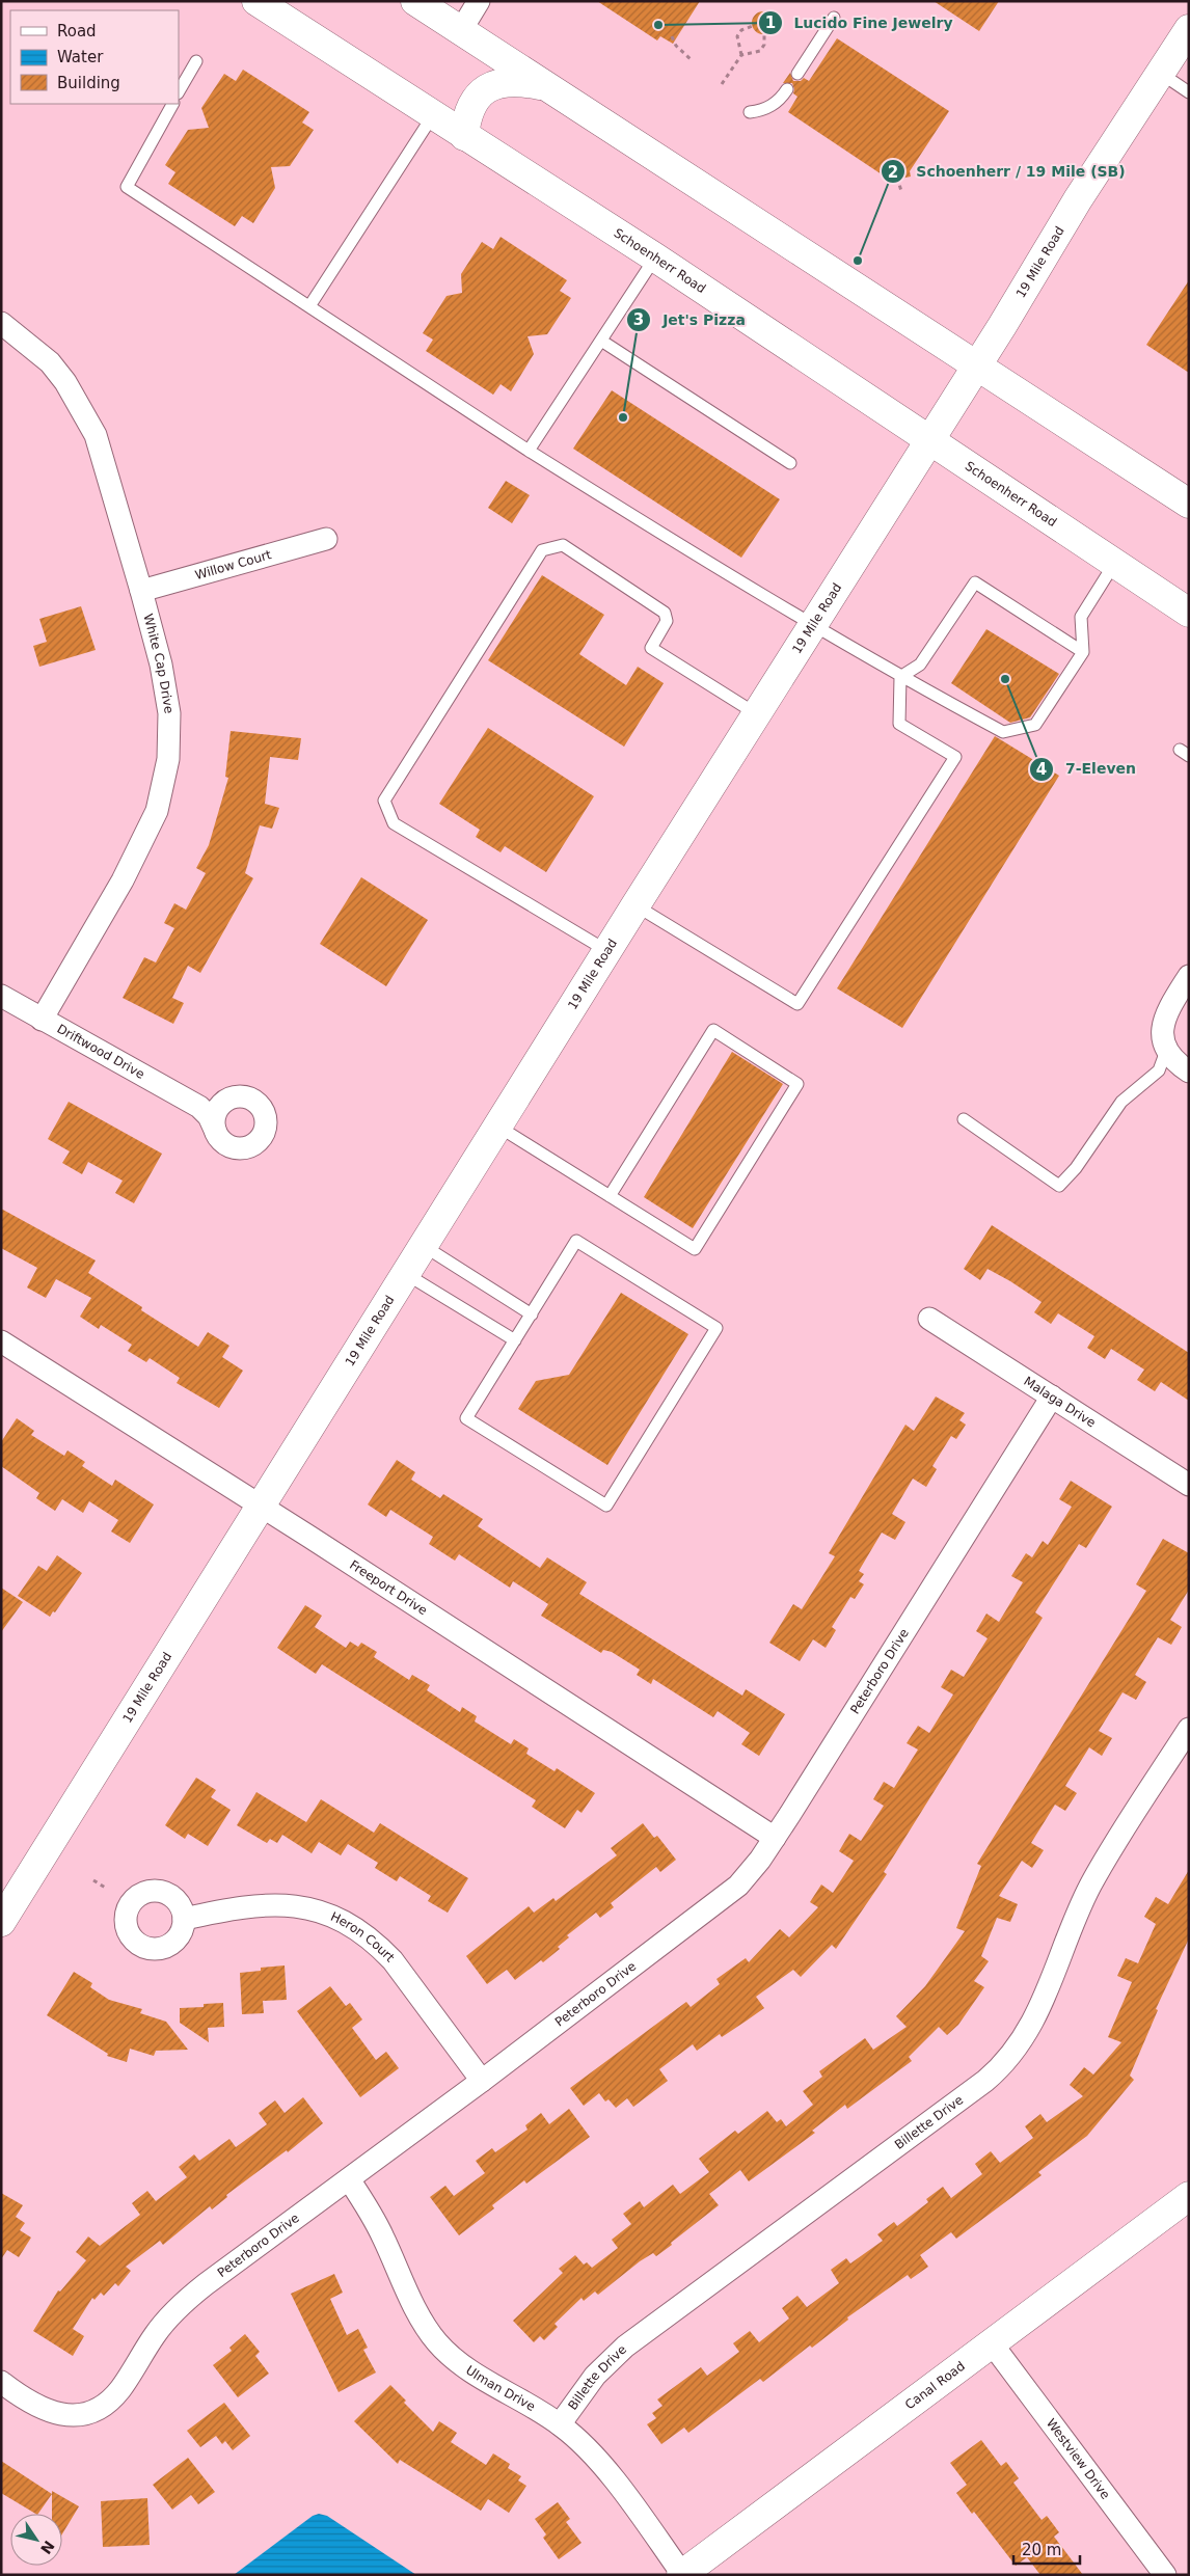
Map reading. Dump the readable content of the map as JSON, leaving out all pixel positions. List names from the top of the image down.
{
  "streets": {
    "street": [
      "Schoenherr Road",
      "19 Mile Road",
      "Willow Court",
      "White Cap Drive",
      "Driftwood Drive",
      "Malaga Drive",
      "Freeport Drive",
      "Peterboro Drive",
      "Heron Court",
      "Billette Drive",
      "Canal Road",
      "Ulman Drive",
      "Westview Drive"
    ]
  },
  "crossings": [
    ["Schoenherr Road", "19 Mile Road"],
    ["19 Mile Road", "Freeport Drive"],
    ["Willow Court", "White Cap Drive"],
    ["White Cap Drive", "Driftwood Drive"],
    ["Malaga Drive", "Peterboro Drive"],
    ["Freeport Drive", "Peterboro Drive"],
    ["Peterboro Drive", "Heron Court"],
    ["Peterboro Drive", "Ulman Drive"],
    ["Billette Drive", "Ulman Drive"],
    ["Canal Road", "Ulman Drive"],
    ["Canal Road", "Westview Drive"]
  ],
  "places": [
    "Lucido Fine Jewelry",
    "Schoenherr / 19 Mile (SB)",
    "Jet's Pizza",
    "7-Eleven"
  ],
  "legend": ["Road", "Water", "Building"],
  "scale_bar": "20 m",
  "north": "bottom right"
}
